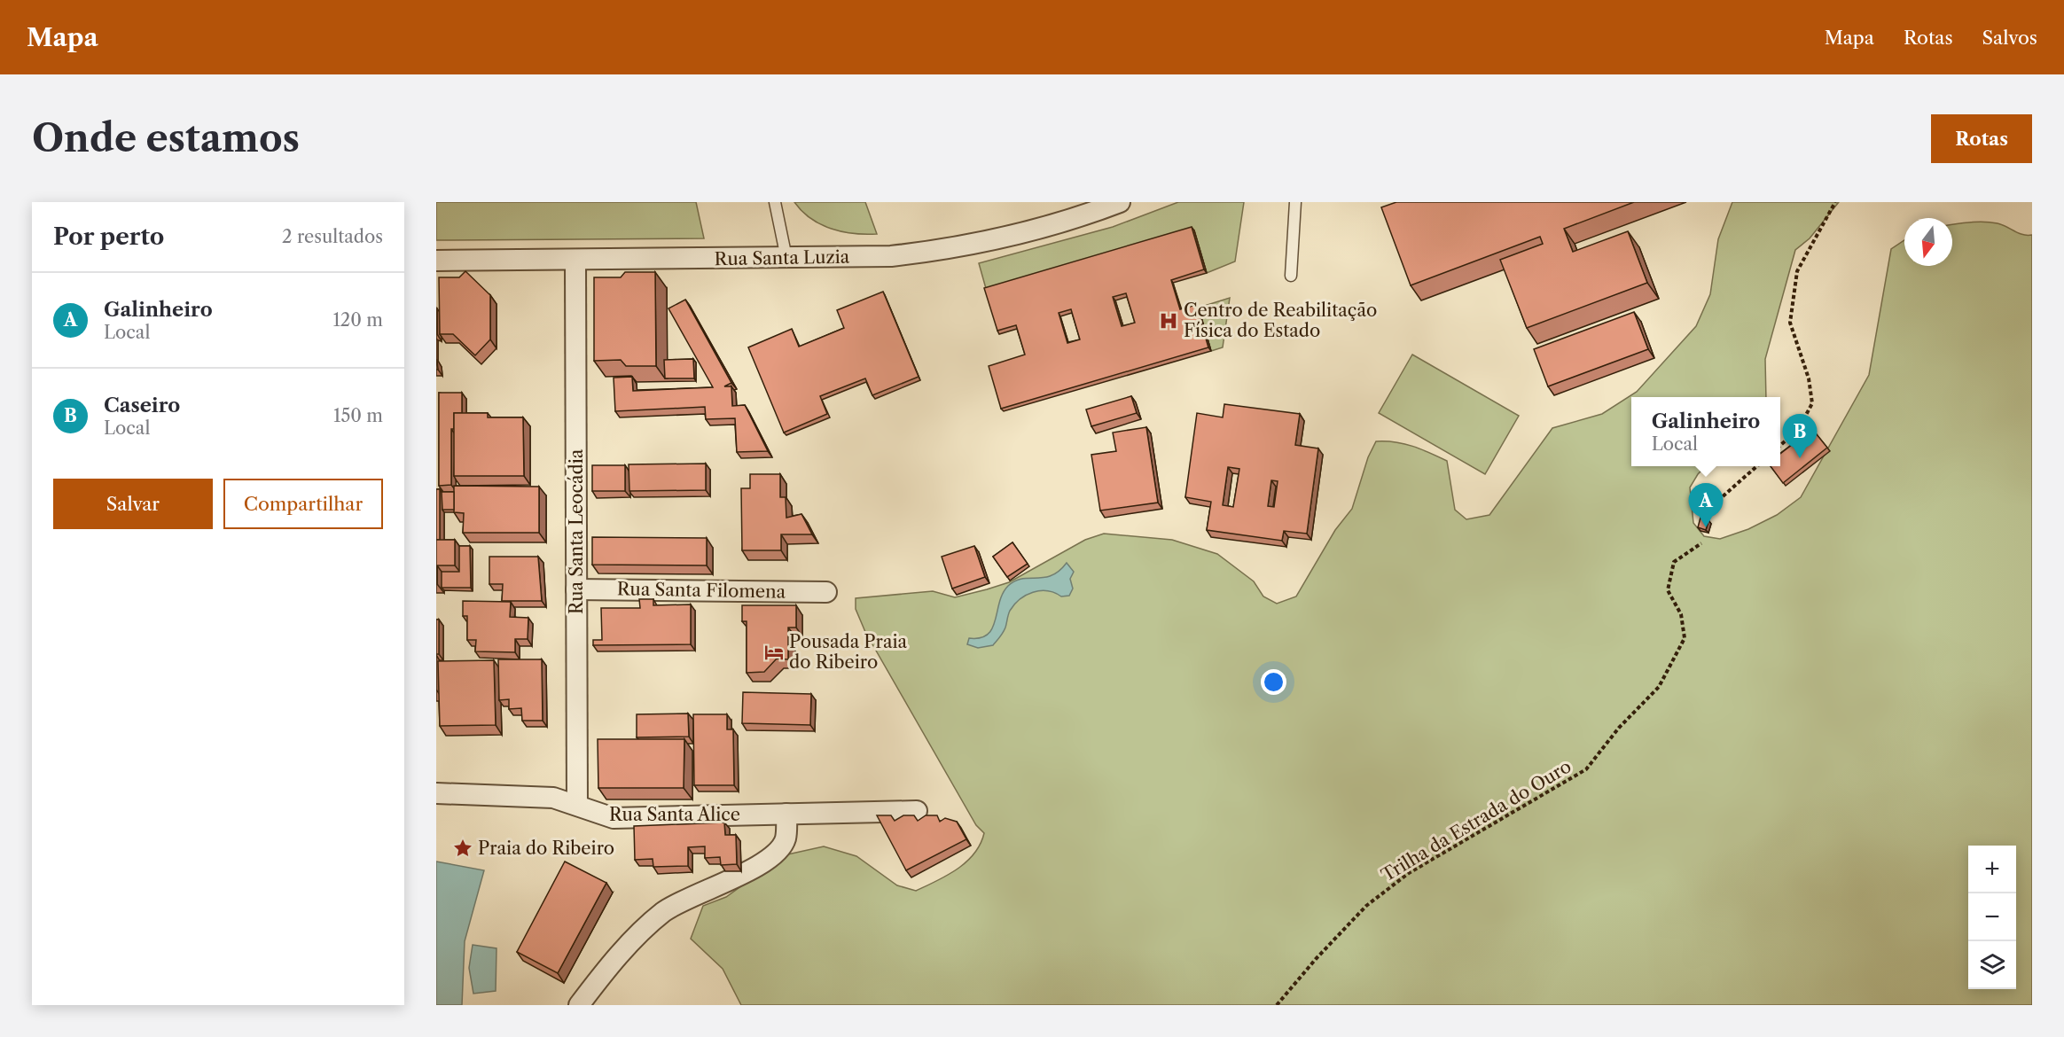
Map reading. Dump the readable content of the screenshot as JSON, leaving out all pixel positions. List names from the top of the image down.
{
  "streets": {
    "street": [
      "Rua Santa Luzia",
      "Rua Santa Leocádia",
      "Rua Santa Filomena",
      "Rua Santa Alice"
    ],
    "path": ["Trilha da Estrada do Ouro"]
  },
  "crossings": [
    ["Rua Santa Luzia", "Rua Santa Leocádia"],
    ["Rua Santa Leocádia", "Rua Santa Filomena"],
    ["Rua Santa Leocádia", "Rua Santa Alice"]
  ],
  "places": {
    "hospital": ["Centro de Reabilitação Física do Estado"],
    "hotel": ["Pousada Praia do Ribeiro"],
    "place": ["Praia do Ribeiro"]
  },
  "north": "bottom",
  "page": {
    "header": "Mapa",
    "nav": ["Mapa", "Rotas", "Salvos"],
    "buttons": [
      "Rotas",
      ["Salvar", "Compartilhar"]
    ],
    "title": "Onde estamos",
    "heading": ["Por perto", "2 resultados"],
    "list": [
      {
        "mark": "A",
        "name": "Galinheiro",
        "note": "Local",
        "value": "120 m"
      },
      {
        "mark": "B",
        "name": "Caseiro",
        "note": "Local",
        "value": "150 m"
      }
    ],
    "popup": ["Galinheiro", "Local"],
    "pins": ["B", "A"],
    "map_buttons": ["+", "−"]
  }
}
